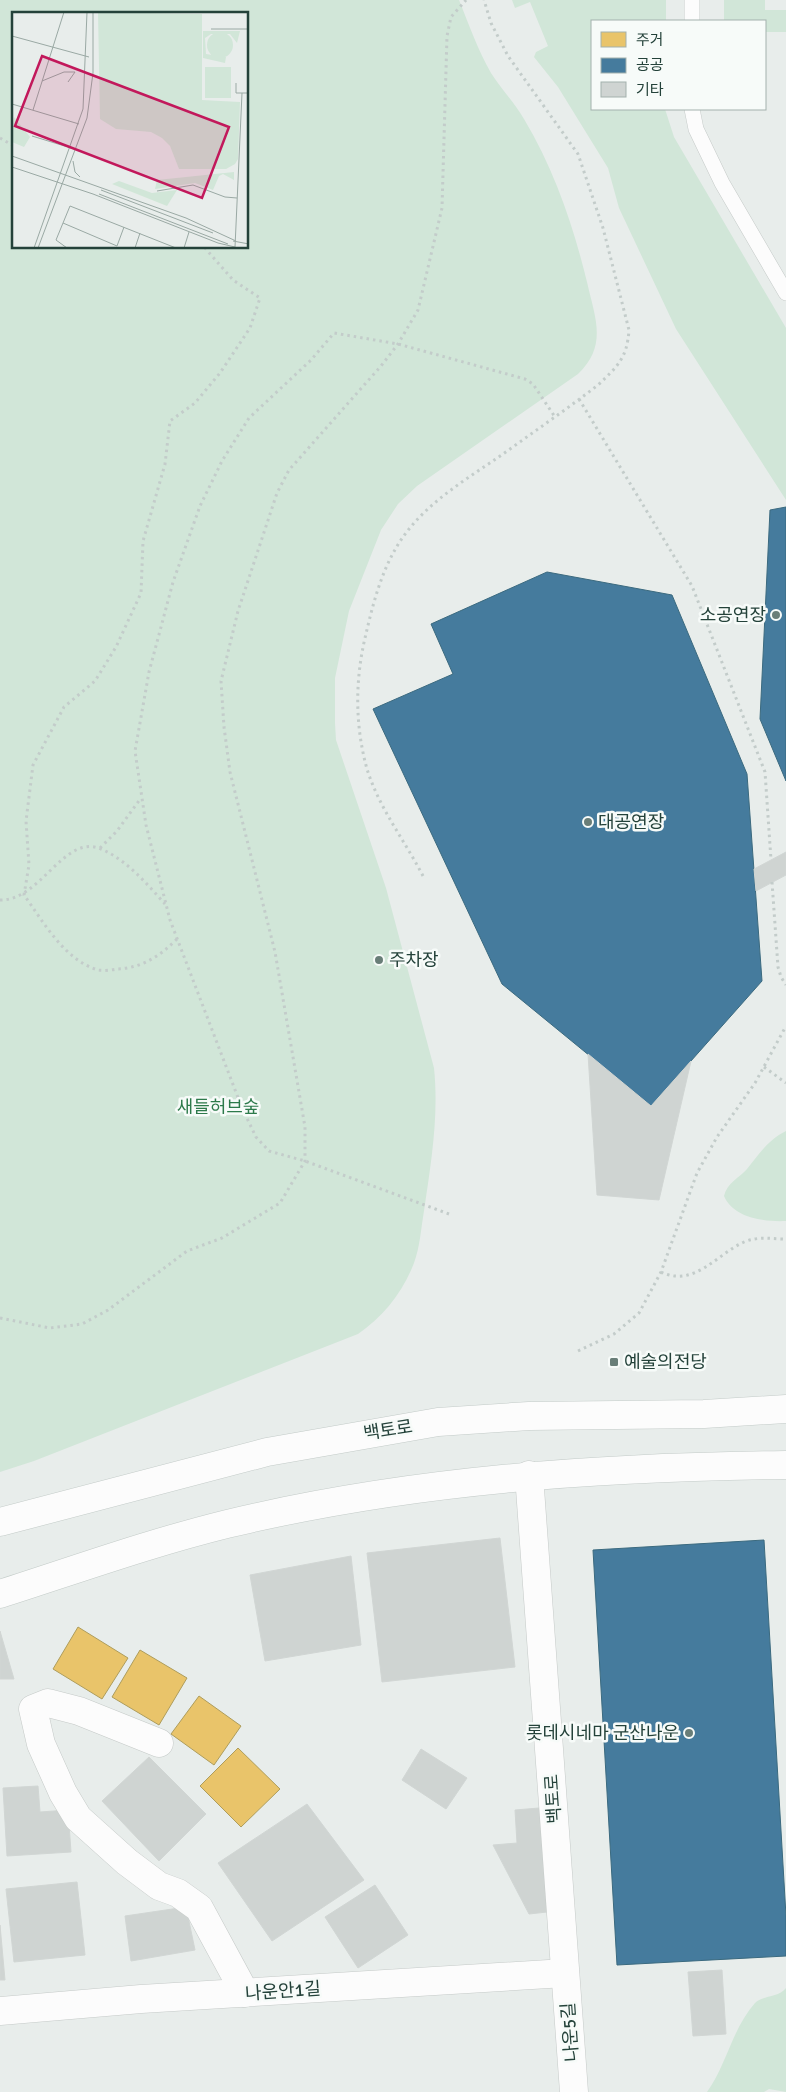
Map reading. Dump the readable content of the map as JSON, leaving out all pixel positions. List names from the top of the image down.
{
  "streets": {
    "street": ["백토로", "나운안1길", "나운5길"]
  },
  "crossings": [
    ["백토로", "나운안1길"],
    ["백토로", "나운5길"],
    ["나운안1길", "나운5길"]
  ],
  "parks": ["새들허브숲"],
  "places": {
    "other": [
      "소공연장",
      "대공연장",
      "주차장",
      "롯데시네마 군산나운"
    ],
    "transit": ["예술의전당"]
  },
  "legend": ["주거", "공공", "기타"]
}
